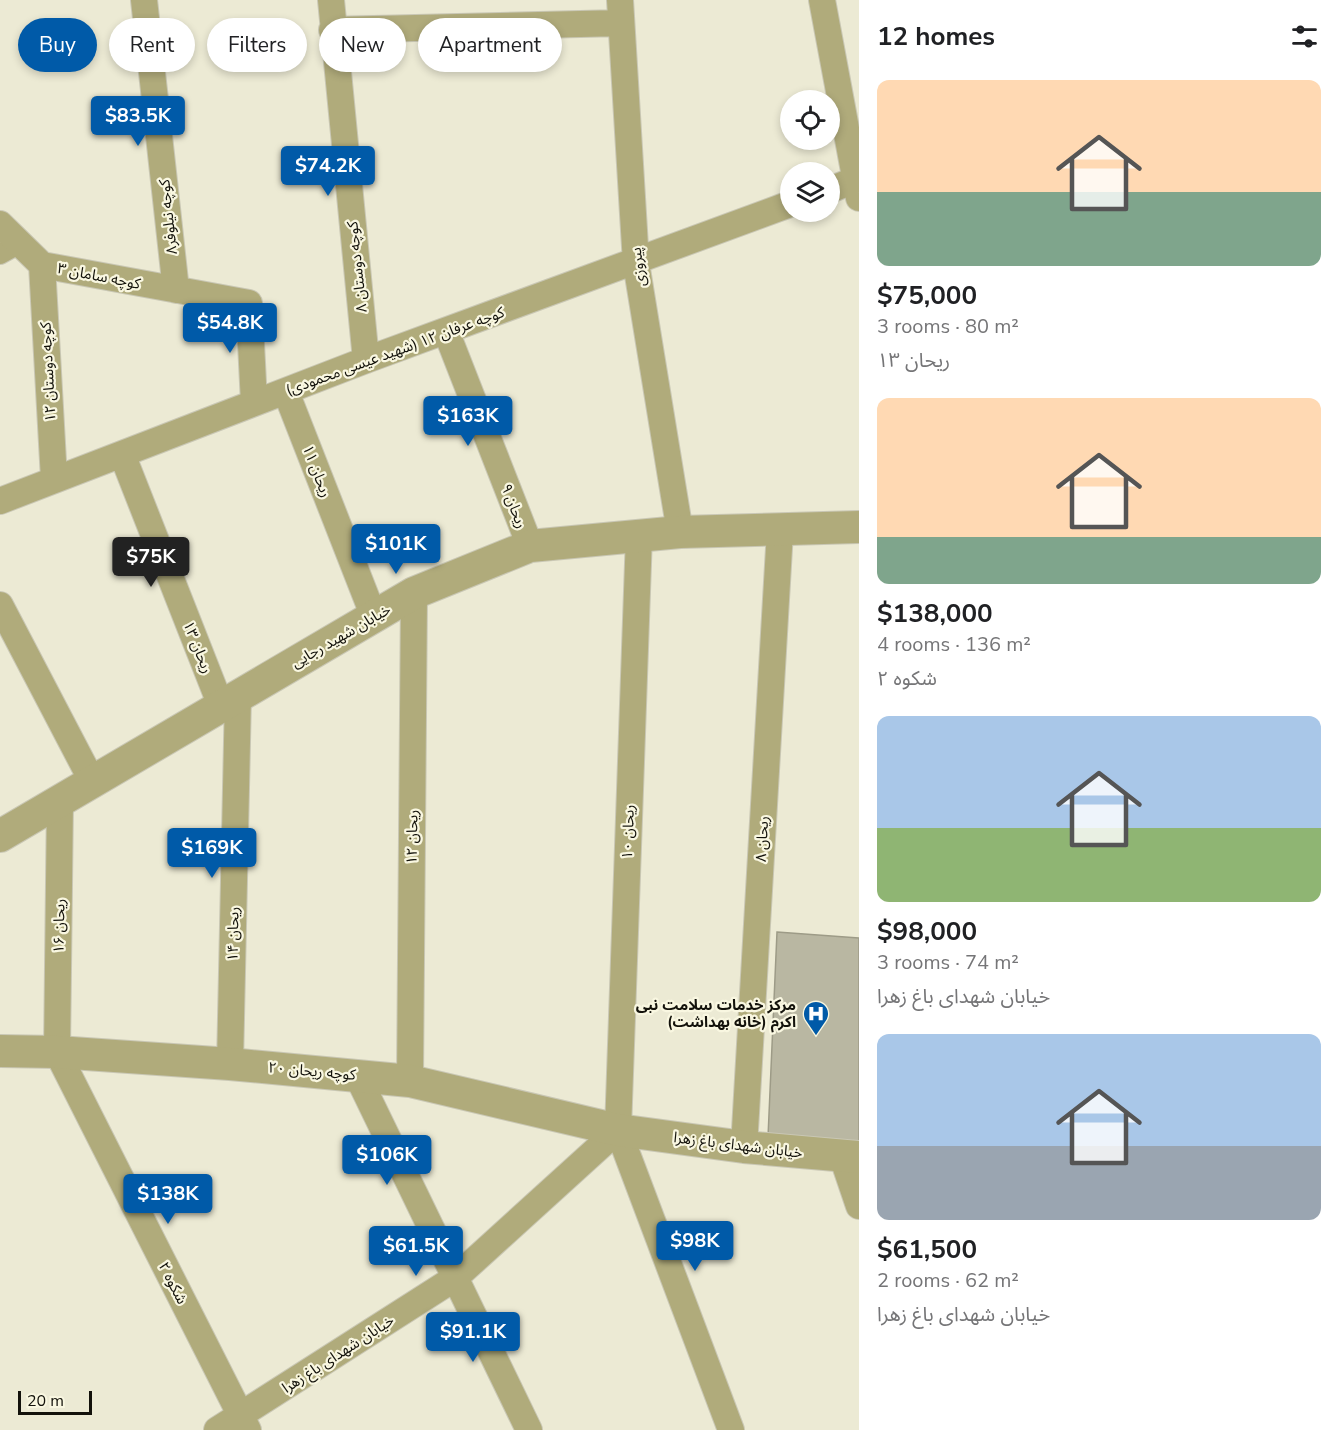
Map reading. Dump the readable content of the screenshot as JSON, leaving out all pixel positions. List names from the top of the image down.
{
  "streets": {
    "street": [
      "کوچه نیلوفر۸",
      "کوچه دوستان ۸",
      "پیروزی",
      "کوچه سامان ۳",
      "کوچه عرفان ۱۲ (شهید عیسی محمودی)",
      "کوچه دوستان ۱۲",
      "ریحان ۱۱",
      "ریحان ۹",
      "خیابان شهید رجایی",
      "ریحان ۱۳",
      "ریحان ۱۰",
      "ریحان ۱۲",
      "ریحان ۸",
      "ریحان ۱۶",
      "ریحان ۱۴",
      "کوچه ریحان ۲۰",
      "خیابان شهدای باغ‌ زهرا",
      "شکوه ۲",
      "خیابان شهدای باغ زهرا"
    ]
  },
  "crossings": [
    ["کوچه نیلوفر۸", "کوچه سامان ۳"],
    ["کوچه دوستان ۸", "کوچه عرفان ۱۲ (شهید عیسی محمودی)"],
    ["پیروزی", "کوچه عرفان ۱۲ (شهید عیسی محمودی)"],
    ["پیروزی", "خیابان شهید رجایی"],
    ["کوچه سامان ۳", "کوچه عرفان ۱۲ (شهید عیسی محمودی)"],
    ["کوچه سامان ۳", "کوچه دوستان ۱۲"],
    ["کوچه عرفان ۱۲ (شهید عیسی محمودی)", "کوچه دوستان ۱۲"],
    ["کوچه عرفان ۱۲ (شهید عیسی محمودی)", "ریحان ۱۱"],
    ["کوچه عرفان ۱۲ (شهید عیسی محمودی)", "ریحان ۹"],
    ["کوچه عرفان ۱۲ (شهید عیسی محمودی)", "ریحان ۱۳"],
    ["ریحان ۱۱", "خیابان شهید رجایی"],
    ["ریحان ۹", "خیابان شهید رجایی"],
    ["خیابان شهید رجایی", "ریحان ۱۳"],
    ["خیابان شهید رجایی", "ریحان ۱۰"],
    ["خیابان شهید رجایی", "ریحان ۱۲"],
    ["خیابان شهید رجایی", "ریحان ۸"],
    ["خیابان شهید رجایی", "ریحان ۱۶"],
    ["خیابان شهید رجایی", "ریحان ۱۴"],
    ["ریحان ۱۳", "ریحان ۱۴"],
    ["ریحان ۱۰", "کوچه ریحان ۲۰"],
    ["ریحان ۱۰", "خیابان شهدای باغ‌ زهرا"],
    ["ریحان ۱۰", "خیابان شهدای باغ زهرا"],
    ["ریحان ۱۲", "کوچه ریحان ۲۰"],
    ["ریحان ۸", "خیابان شهدای باغ‌ زهرا"],
    ["ریحان ۱۶", "کوچه ریحان ۲۰"],
    ["ریحان ۱۶", "شکوه ۲"],
    ["ریحان ۱۴", "کوچه ریحان ۲۰"],
    ["کوچه ریحان ۲۰", "خیابان شهدای باغ‌ زهرا"],
    ["کوچه ریحان ۲۰", "شکوه ۲"],
    ["کوچه ریحان ۲۰", "خیابان شهدای باغ زهرا"],
    ["خیابان شهدای باغ‌ زهرا", "خیابان شهدای باغ زهرا"],
    ["شکوه ۲", "خیابان شهدای باغ زهرا"]
  ],
  "places": {
    "hospital": ["مرکز خدمات سلامت نبی اکرم (خانه بهداشت)"]
  },
  "scale_bar": "20 m",
  "page": {
    "heading": "12 homes",
    "chip": [
      "Buy",
      "Rent",
      "Filters",
      "New",
      "Apartment"
    ],
    "list": [
      {
        "name": "$75,000",
        "note": "3 rooms · 80 m² · ریحان ۱۳"
      },
      {
        "name": "$138,000",
        "note": "4 rooms · 136 m² · شکوه ۲"
      },
      {
        "name": "$98,000",
        "note": "3 rooms · 74 m² · خیابان شهدای باغ‌ زهرا"
      },
      {
        "name": "$61,500",
        "note": "2 rooms · 62 m² · خیابان شهدای باغ زهرا"
      }
    ],
    "price": [
      "$83.5K",
      "$74.2K",
      "$54.8K",
      "$163K",
      "$101K",
      "$75K",
      "$169K",
      "$106K",
      "$138K",
      "$98K",
      "$61.5K",
      "$91.1K"
    ],
    "scale": "20 m"
  }
}
